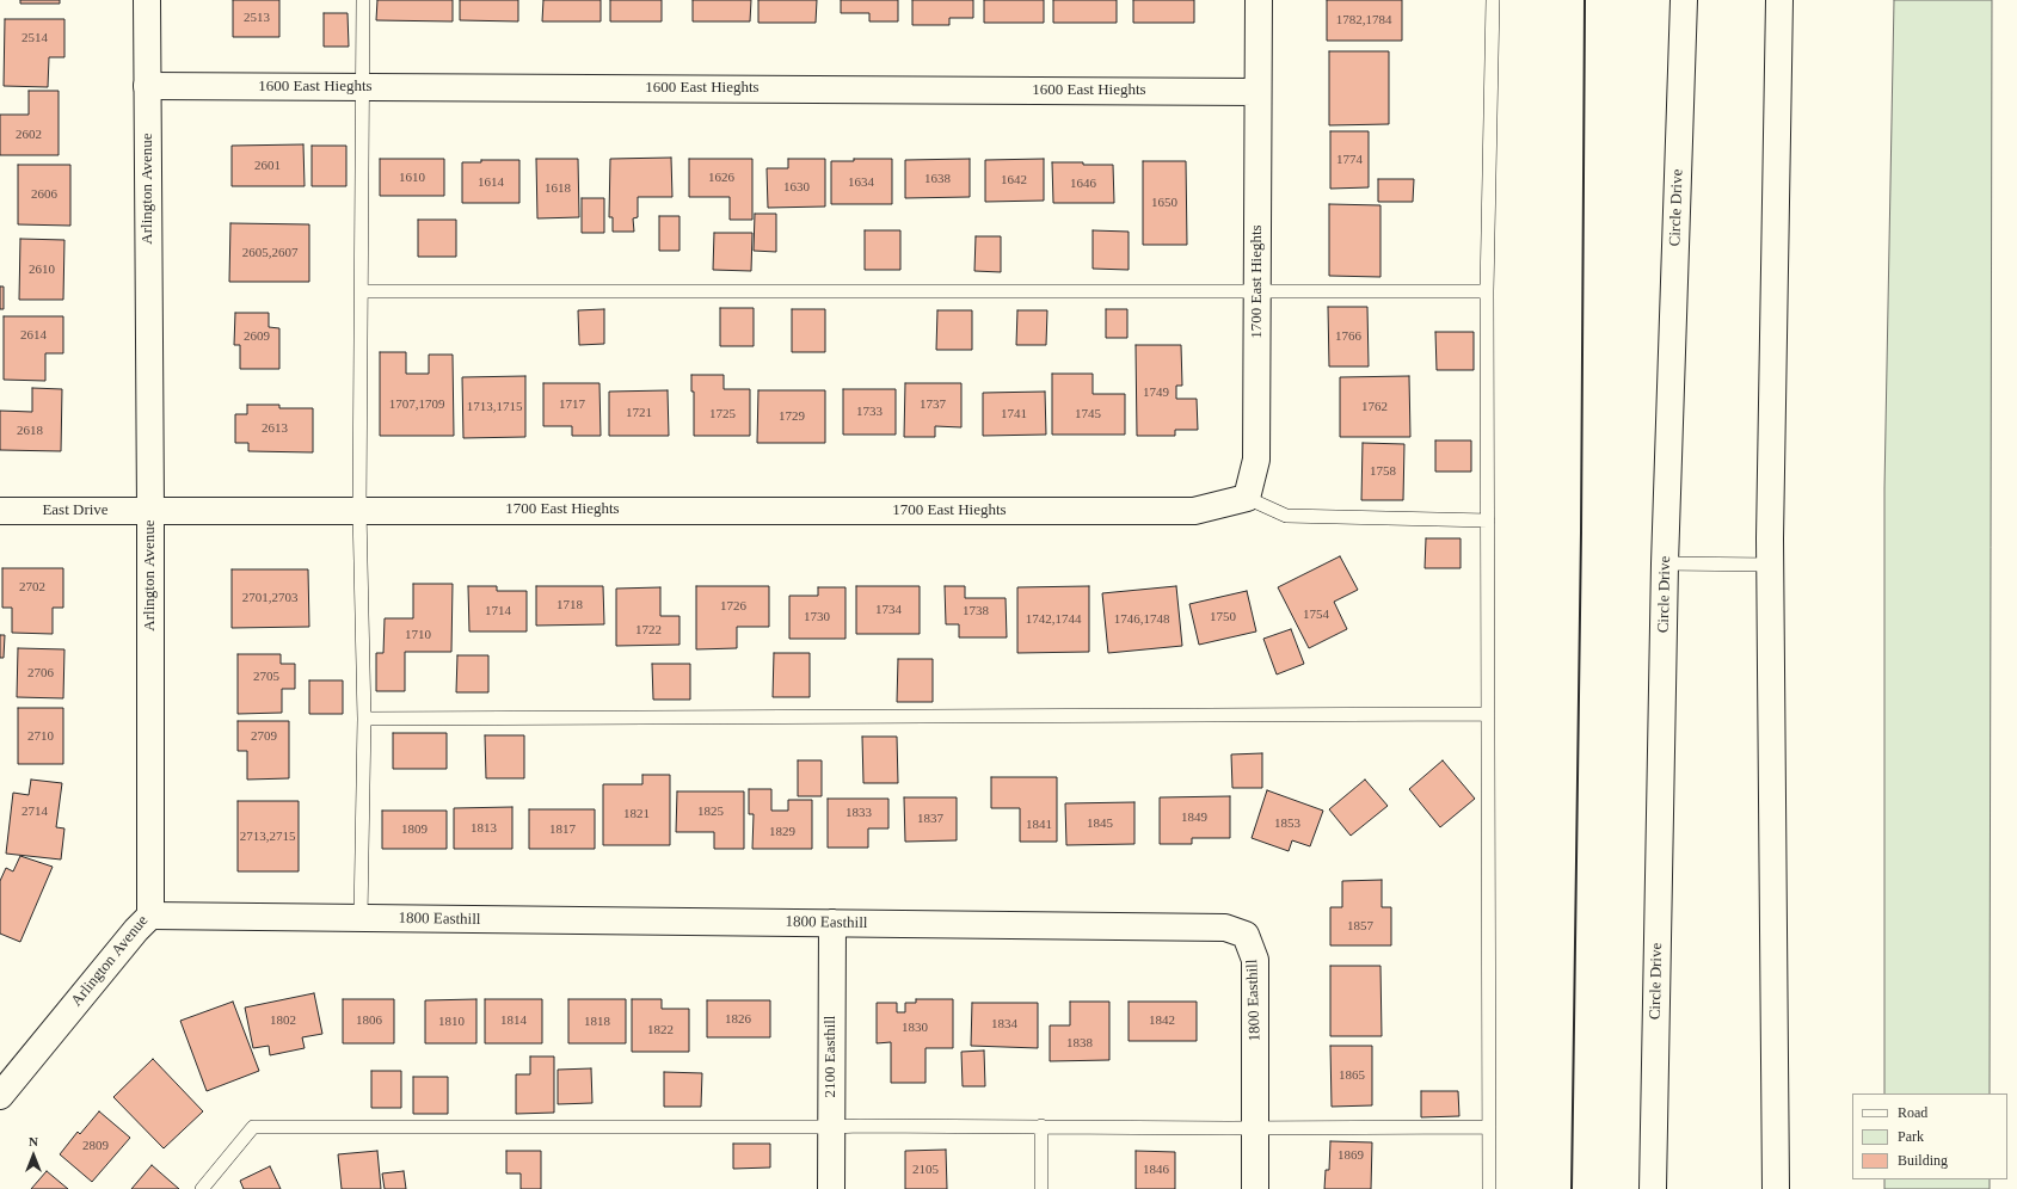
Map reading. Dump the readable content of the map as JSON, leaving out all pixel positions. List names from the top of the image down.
{
  "streets": {
    "main road": [
      "1600 East Hieghts",
      "Arlington Avenue",
      "Circle Drive",
      "1700 East Hieghts",
      "East Drive",
      "1800 Easthill",
      "2100 Easthill"
    ]
  },
  "crossings": [
    ["1600 East Hieghts", "Arlington Avenue"],
    ["1600 East Hieghts", "1700 East Hieghts"],
    ["Arlington Avenue", "1700 East Hieghts"],
    ["Arlington Avenue", "East Drive"],
    ["Arlington Avenue", "1800 Easthill"],
    ["1700 East Hieghts", "East Drive"],
    ["1800 Easthill", "2100 Easthill"]
  ],
  "house_numbers": [
    "2513",
    "1782,1784",
    "2514",
    "2602",
    "1774",
    "2601",
    "1610",
    "1626",
    "1638",
    "1642",
    "1614",
    "1634",
    "1646",
    "1630",
    "1618",
    "2606",
    "1650",
    "2605,2607",
    "2610",
    "2614",
    "2609",
    "1766",
    "1749",
    "1707,1709",
    "1717",
    "1737",
    "1713,1715",
    "1762",
    "1733",
    "1721",
    "1725",
    "1741",
    "1745",
    "1729",
    "2613",
    "2618",
    "1758",
    "2702",
    "2701,2703",
    "1718",
    "1726",
    "1734",
    "1714",
    "1738",
    "1754",
    "1730",
    "1750",
    "1742,1744",
    "1746,1748",
    "1722",
    "1710",
    "2706",
    "2705",
    "2710",
    "2709",
    "2714",
    "1825",
    "1833",
    "1821",
    "1849",
    "1837",
    "1845",
    "1853",
    "1841",
    "1813",
    "1809",
    "1817",
    "1829",
    "2713,2715",
    "1857",
    "1826",
    "1802",
    "1806",
    "1814",
    "1842",
    "1810",
    "1818",
    "1834",
    "1830",
    "1822",
    "1838",
    "1865",
    "2809",
    "1869",
    "2105",
    "1846"
  ],
  "legend": ["Road", "Park", "Building"],
  "north": "top"
}
